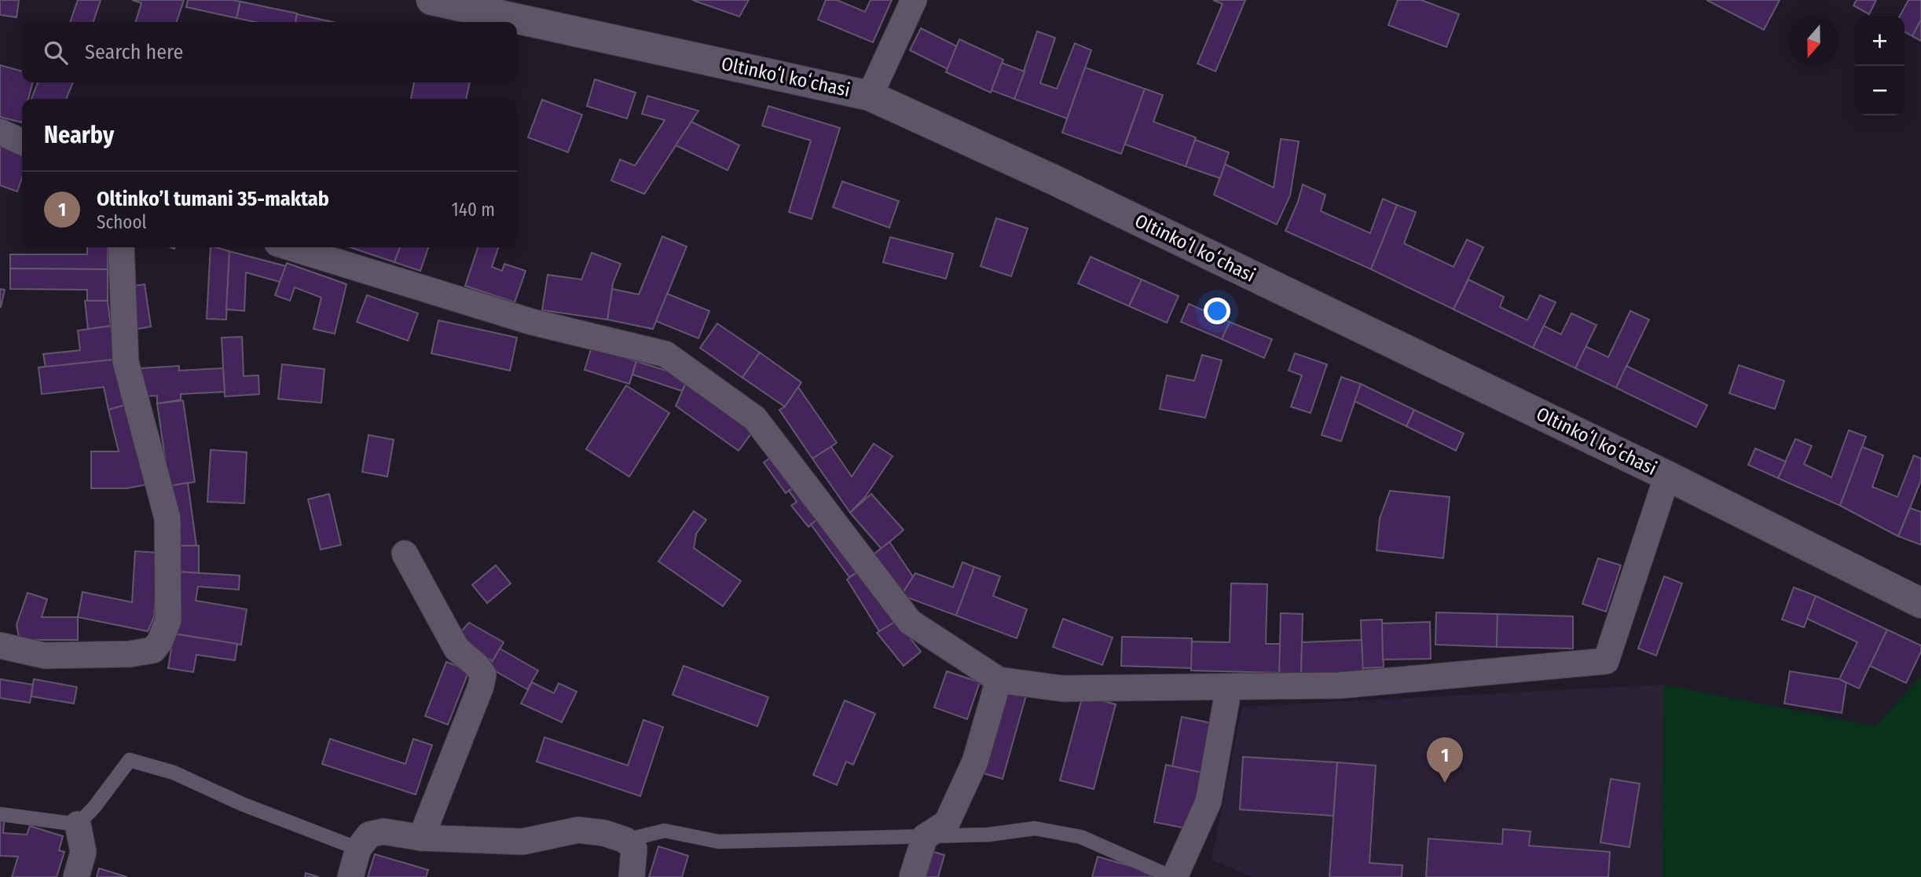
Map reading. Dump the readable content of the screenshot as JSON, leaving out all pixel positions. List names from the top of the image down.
{
  "streets": {
    "main road": ["Oltinkoʻl koʻchasi"]
  },
  "north": "bottom",
  "page": {
    "map_buttons": ["+", "−"],
    "search": "Search here",
    "heading": "Nearby",
    "list": [
      {
        "mark": "1",
        "name": "Oltinko’l tumani 35-maktab",
        "note": "School",
        "value": "140 m"
      }
    ],
    "pins": "1"
  }
}
